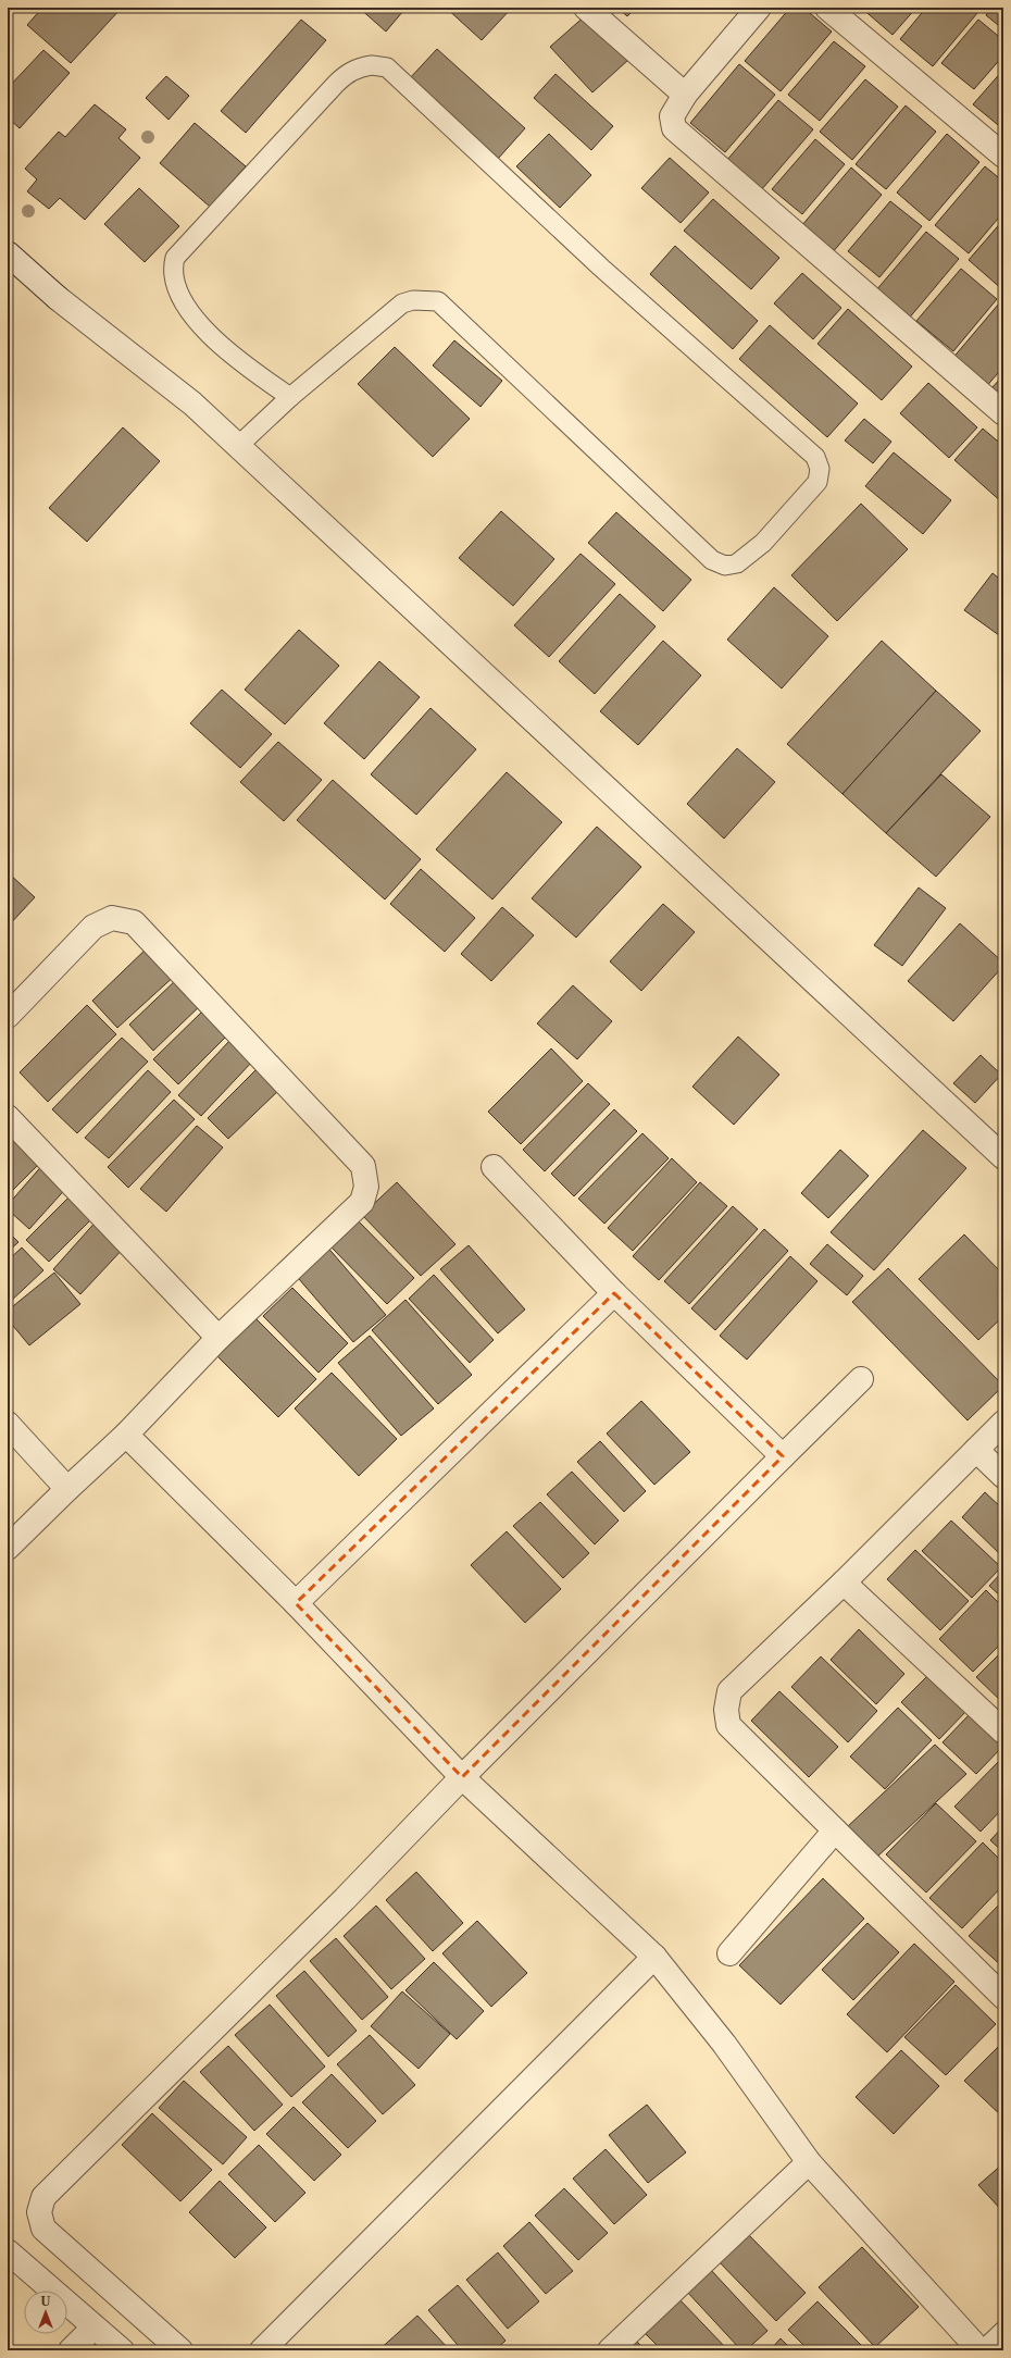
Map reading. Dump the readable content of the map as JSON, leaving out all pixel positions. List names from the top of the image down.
{
  "north": "top"
}
